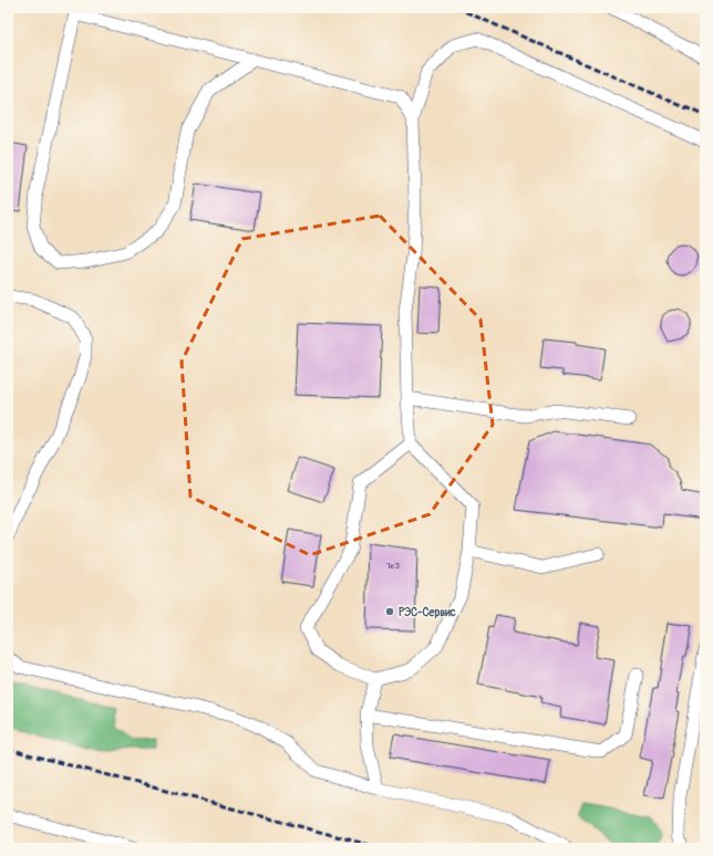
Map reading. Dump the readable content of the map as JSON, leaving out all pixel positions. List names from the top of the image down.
{
  "places": ["РЭС-Сервис"],
  "house_numbers": ["1к3"]
}
